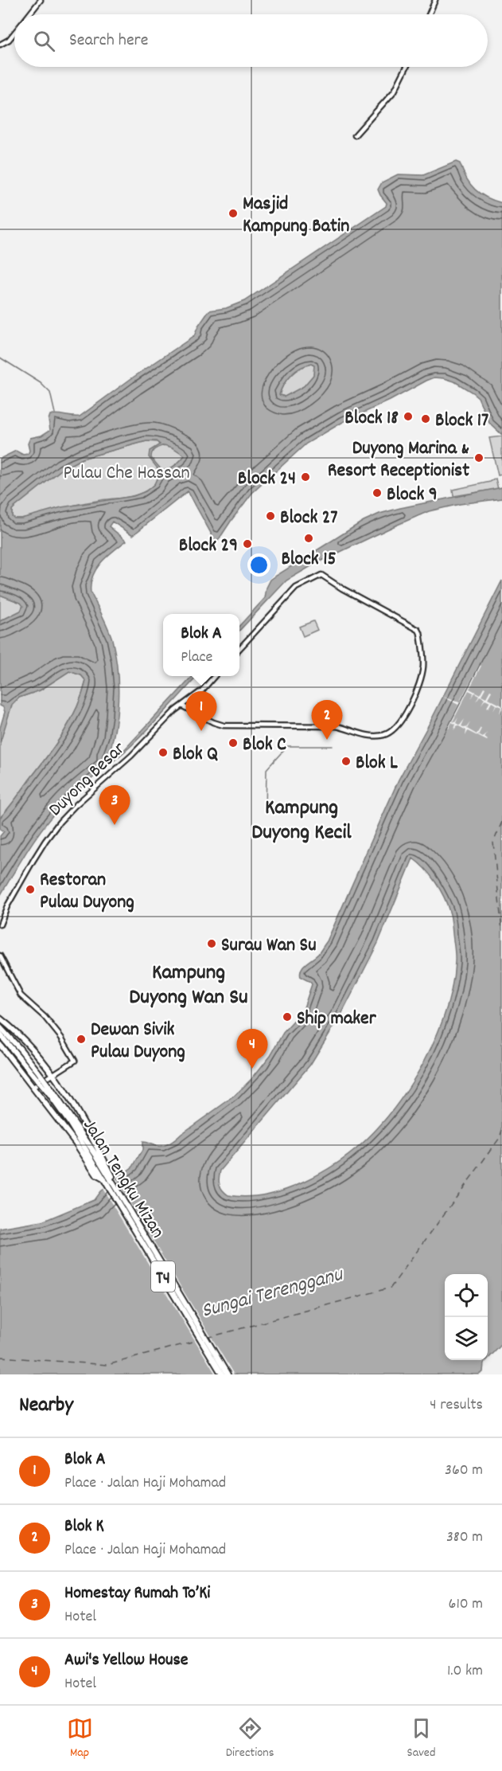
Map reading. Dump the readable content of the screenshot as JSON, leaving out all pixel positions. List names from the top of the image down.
{
  "streets": {
    "highway": ["Jalan Tengku Mizan", "T4"],
    "street": ["Duyong Besar"]
  },
  "districts": ["Kampung Duyong Kecil", "Kampung Duyong Wan Su"],
  "water": ["Sungai Terengganu"],
  "parks": ["Pulau Che Hassan"],
  "places": [
    "Masjid Kampung Batin",
    "Block 18",
    "Block 17",
    "Duyong Marina & Resort Receptionist",
    "Block 24",
    "Block 9",
    "Block 27",
    "Block 15",
    "Block 29",
    "Blok C",
    "Blok Q",
    "Blok L",
    "Restoran Pulau Duyong",
    "Surau Wan Su",
    "Ship maker",
    "Dewan Sivik Pulau Duyong"
  ],
  "page": {
    "search": "Search here",
    "popup": ["Blok A", "Place"],
    "pins": [
      "1",
      "2",
      "3",
      "4"
    ],
    "heading": ["Nearby", "4 results"],
    "list": [
      {
        "mark": "1",
        "name": "Blok A",
        "note": "Place · Jalan Haji Mohamad",
        "value": "360 m"
      },
      {
        "mark": "2",
        "name": "Blok K",
        "note": "Place · Jalan Haji Mohamad",
        "value": "380 m"
      },
      {
        "mark": "3",
        "name": "Homestay Rumah To’Ki",
        "note": "Hotel",
        "value": "610 m"
      },
      {
        "mark": "4",
        "name": "Awi's Yellow House",
        "note": "Hotel",
        "value": "1.0 km"
      }
    ],
    "nav": ["Map", "Directions", "Saved"]
  }
}
